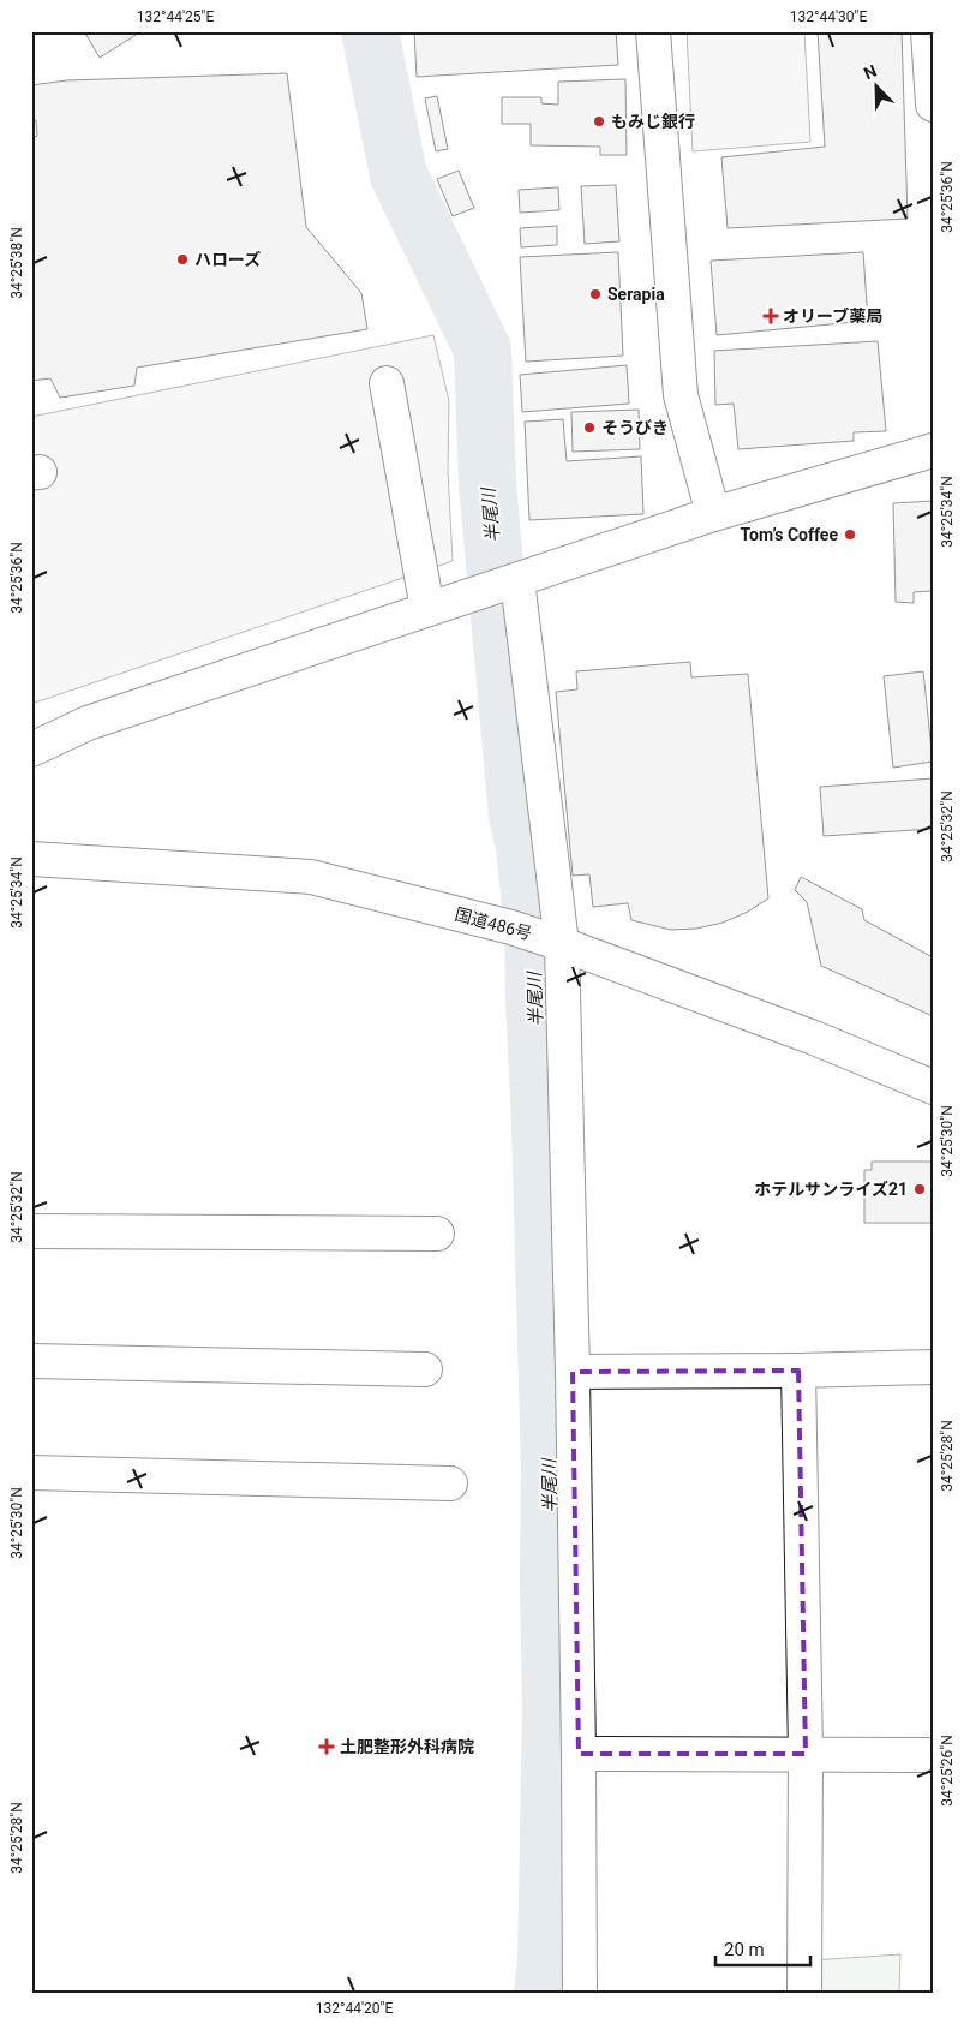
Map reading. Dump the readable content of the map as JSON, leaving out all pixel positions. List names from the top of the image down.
{
  "streets": {
    "main road": ["国道486号"]
  },
  "water": ["半尾川"],
  "places": {
    "other": [
      "もみじ銀行",
      "ハローズ",
      "Serapia",
      "そうびき",
      "Tom’s Coffee",
      "ホテルサンライズ21"
    ],
    "health": ["オリーブ薬局", "土肥整形外科病院"]
  },
  "scale_bar": "20 m",
  "north": "top left",
  "coordinates": [
    "132°44'25\"E",
    "132°44'30\"E",
    "34°25'36\"N",
    "34°25'38\"N",
    "34°25'34\"N",
    "34°25'32\"N",
    "34°25'30\"N",
    "34°25'28\"N",
    "34°25'26\"N",
    "132°44'20\"E"
  ]
}
